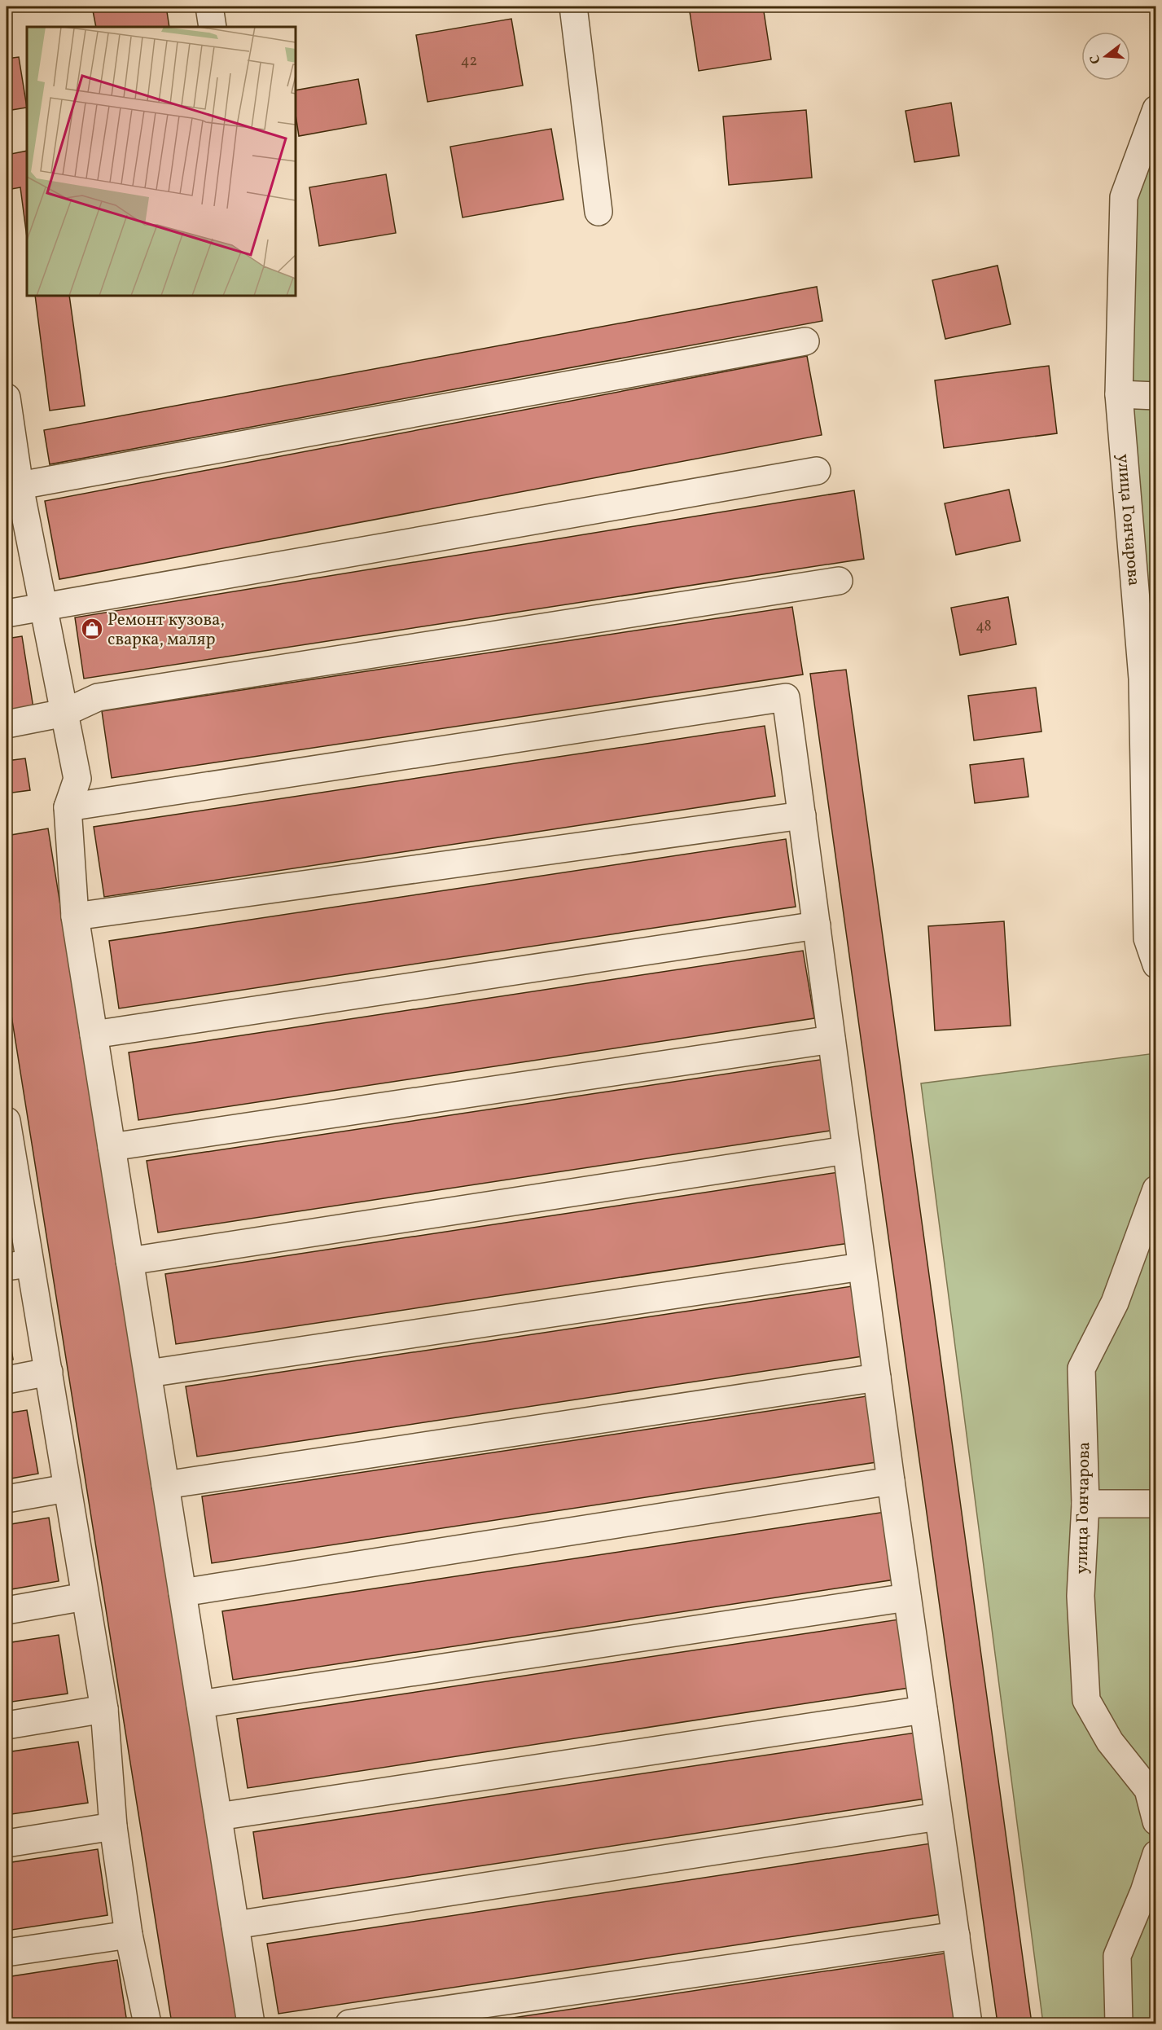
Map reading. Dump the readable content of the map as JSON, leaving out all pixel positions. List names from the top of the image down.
{
  "streets": {
    "street": ["улица Гончарова"]
  },
  "places": {
    "shop": ["Ремонт кузова, сварка, маляр"]
  },
  "house_numbers": ["42", "48"],
  "north": "left"
}
